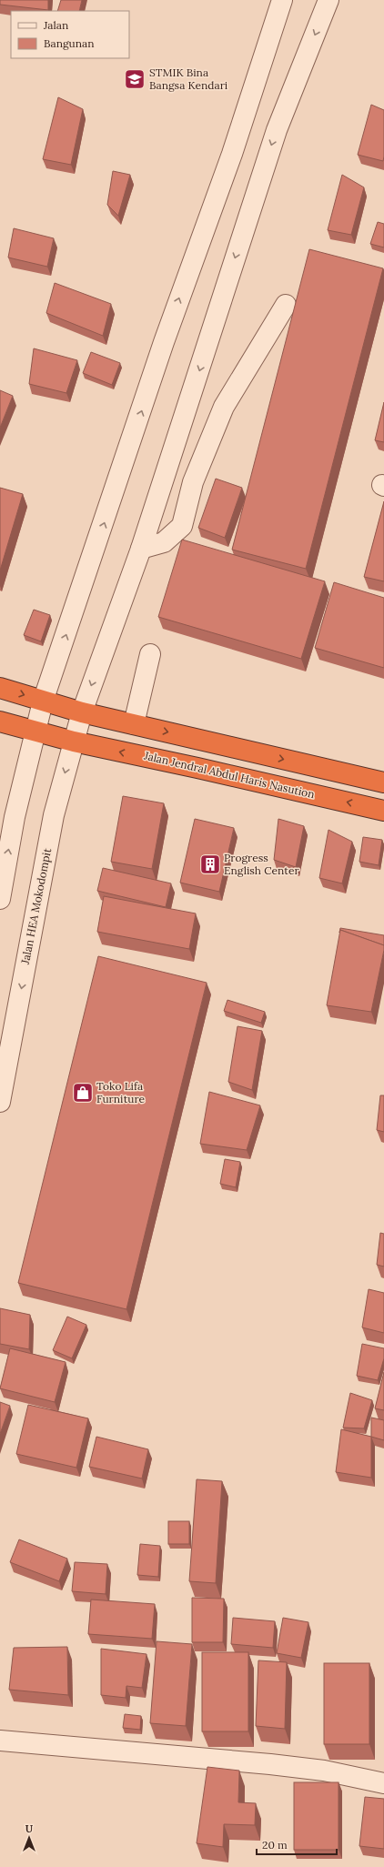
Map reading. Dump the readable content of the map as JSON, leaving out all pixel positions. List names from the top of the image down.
{
  "streets": {
    "highway": ["Jalan Jendral Abdul Haris Nasution"],
    "street": ["Jalan HEA Mokodompit"]
  },
  "crossings": [
    ["Jalan Jendral Abdul Haris Nasution", "Jalan HEA Mokodompit"]
  ],
  "places": {
    "school or university": ["STMIK Bina Bangsa Kendari"],
    "building": ["Progress English Center"],
    "shop": ["Toko Lifa Furniture"]
  },
  "legend": ["Jalan", "Bangunan"],
  "scale_bar": "20 m",
  "north": "top"
}
